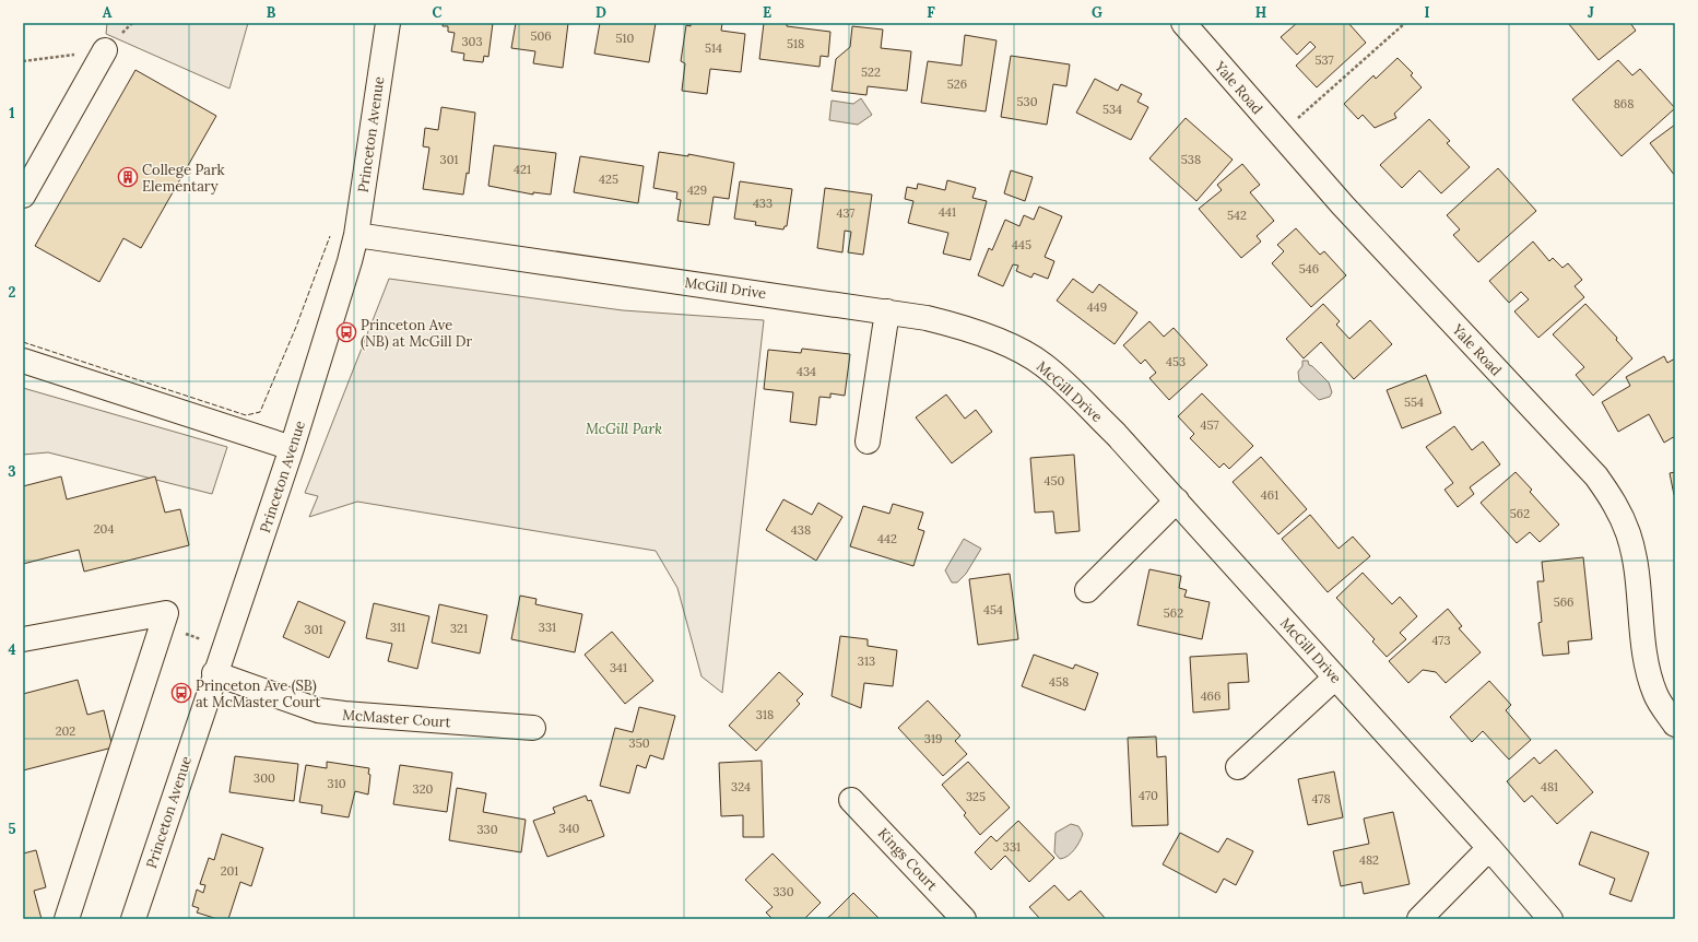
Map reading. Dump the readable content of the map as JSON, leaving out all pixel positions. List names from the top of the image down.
{
  "streets": {
    "street": [
      "Yale Road",
      "Princeton Avenue",
      "McGill Drive",
      "McMaster Court",
      "Kings Court"
    ]
  },
  "crossings": [
    ["Princeton Avenue", "McGill Drive"],
    ["Princeton Avenue", "McMaster Court"]
  ],
  "parks": ["McGill Park"],
  "places": {
    "building": ["College Park Elementary"],
    "bus stop": ["Princeton Ave (NB) at McGill Dr", "Princeton Ave (SB) at McMaster Court"]
  },
  "house_numbers": [
    "506",
    "510",
    "303",
    "518",
    "514",
    "537",
    "522",
    "526",
    "530",
    "868",
    "534",
    "301",
    "538",
    "421",
    "425",
    "429",
    "433",
    "441",
    "437",
    "542",
    "445",
    "546",
    "449",
    "453",
    "434",
    "554",
    "457",
    "450",
    "461",
    "562",
    "204",
    "438",
    "442",
    "566",
    "454",
    "562",
    "311",
    "331",
    "321",
    "301",
    "473",
    "313",
    "341",
    "458",
    "466",
    "318",
    "202",
    "319",
    "350",
    "300",
    "310",
    "324",
    "481",
    "320",
    "470",
    "325",
    "478",
    "340",
    "330",
    "331",
    "482",
    "201",
    "330"
  ],
  "grid": {
    "columns": [
      "A",
      "B",
      "C",
      "D",
      "E",
      "F",
      "G",
      "H",
      "I",
      "J"
    ],
    "rows": [
      "1",
      "2",
      "3",
      "4",
      "5"
    ]
  }
}
